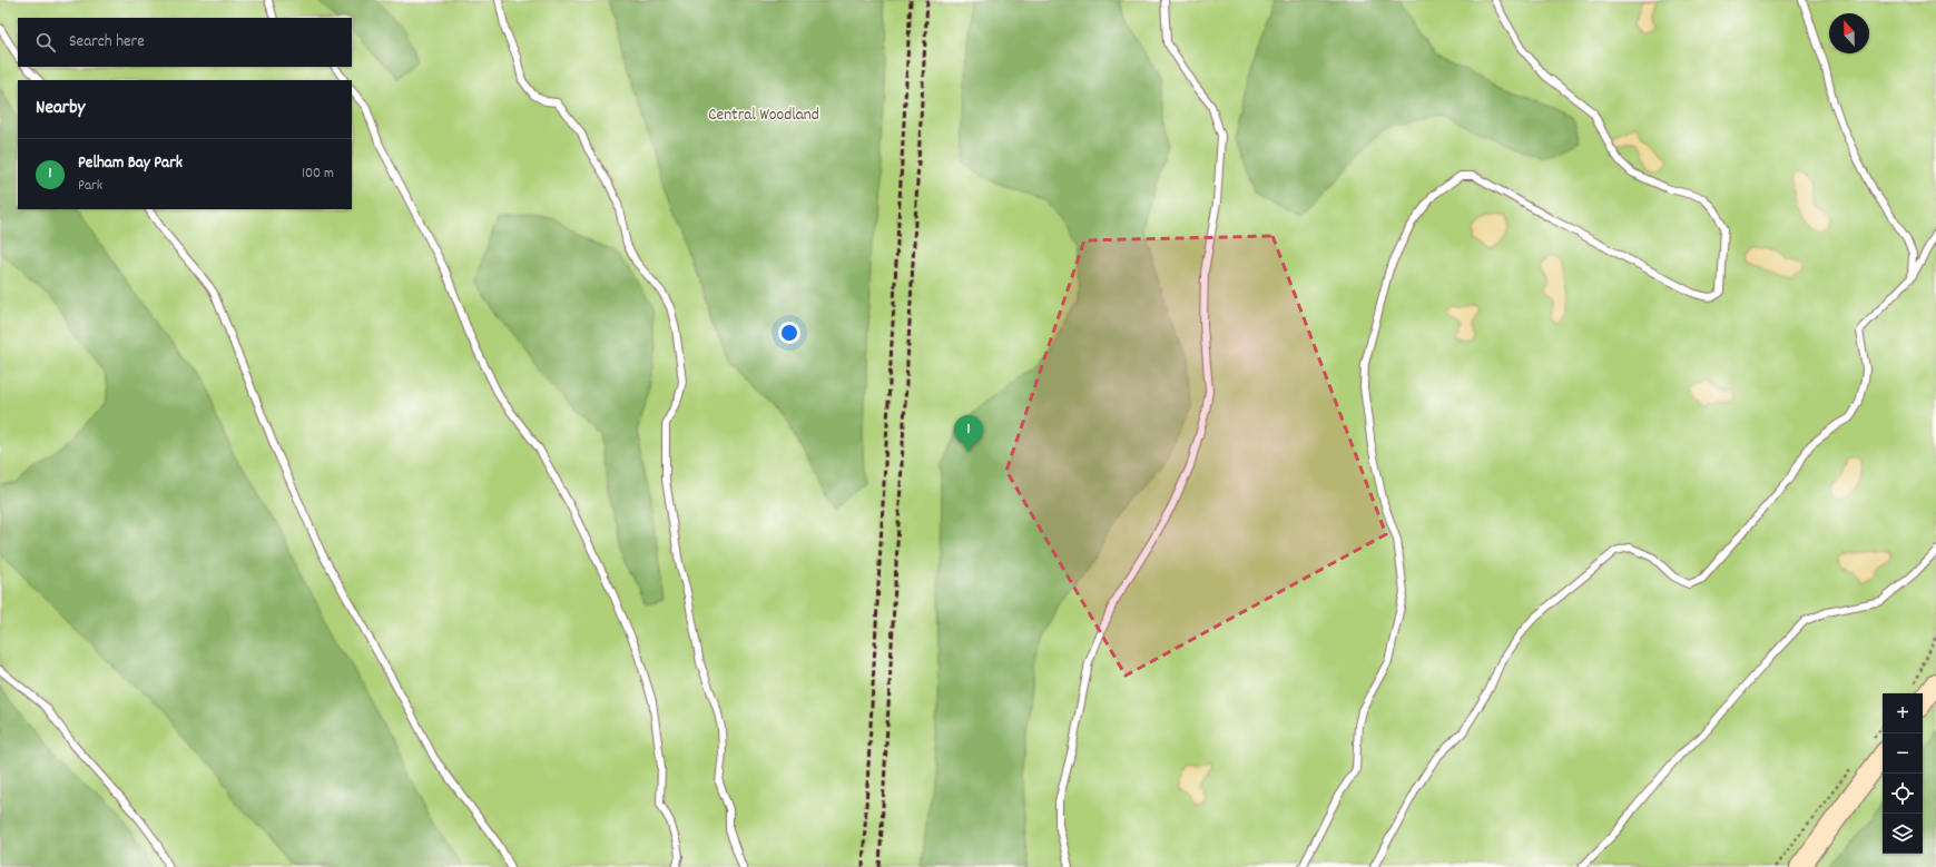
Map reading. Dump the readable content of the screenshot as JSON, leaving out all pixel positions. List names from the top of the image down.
{
  "parks": ["Central Woodland"],
  "north": "top",
  "page": {
    "search": "Search here",
    "heading": "Nearby",
    "list": [
      {
        "mark": "1",
        "name": "Pelham Bay Park",
        "note": "Park",
        "value": "100 m"
      }
    ],
    "pins": "1",
    "map_buttons": ["+", "−"]
  }
}
